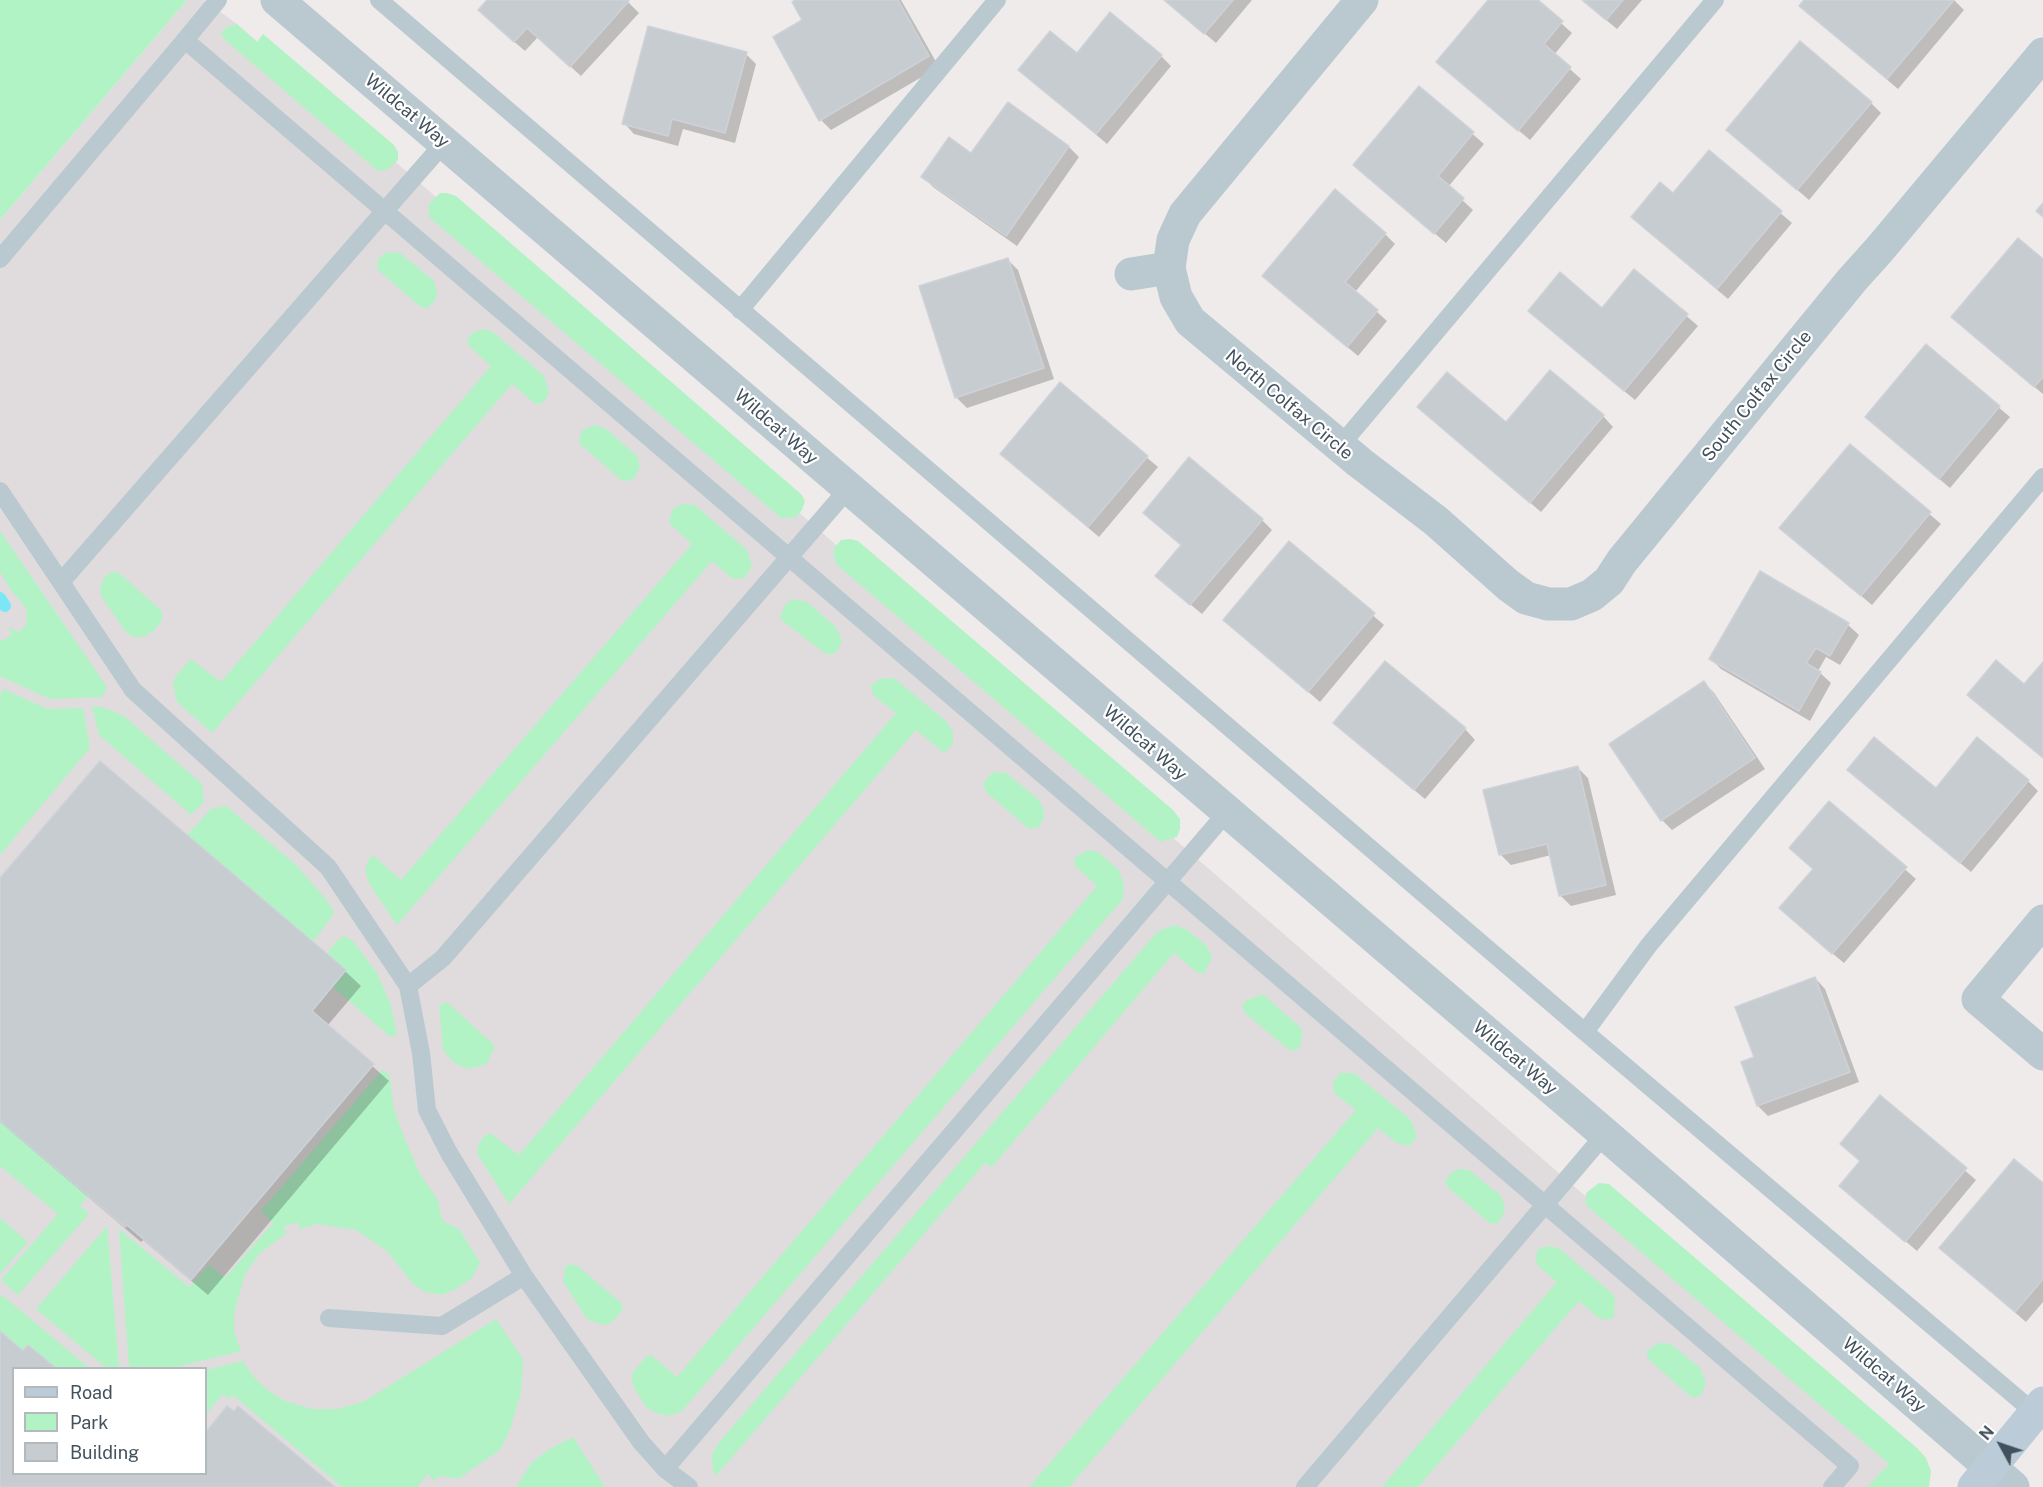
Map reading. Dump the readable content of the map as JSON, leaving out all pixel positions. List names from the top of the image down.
{
  "streets": {
    "street": ["Wildcat Way", "South Colfax Circle", "North Colfax Circle"]
  },
  "crossings": [
    ["South Colfax Circle", "North Colfax Circle"]
  ],
  "legend": ["Road", "Park", "Building"],
  "north": "top left"
}
